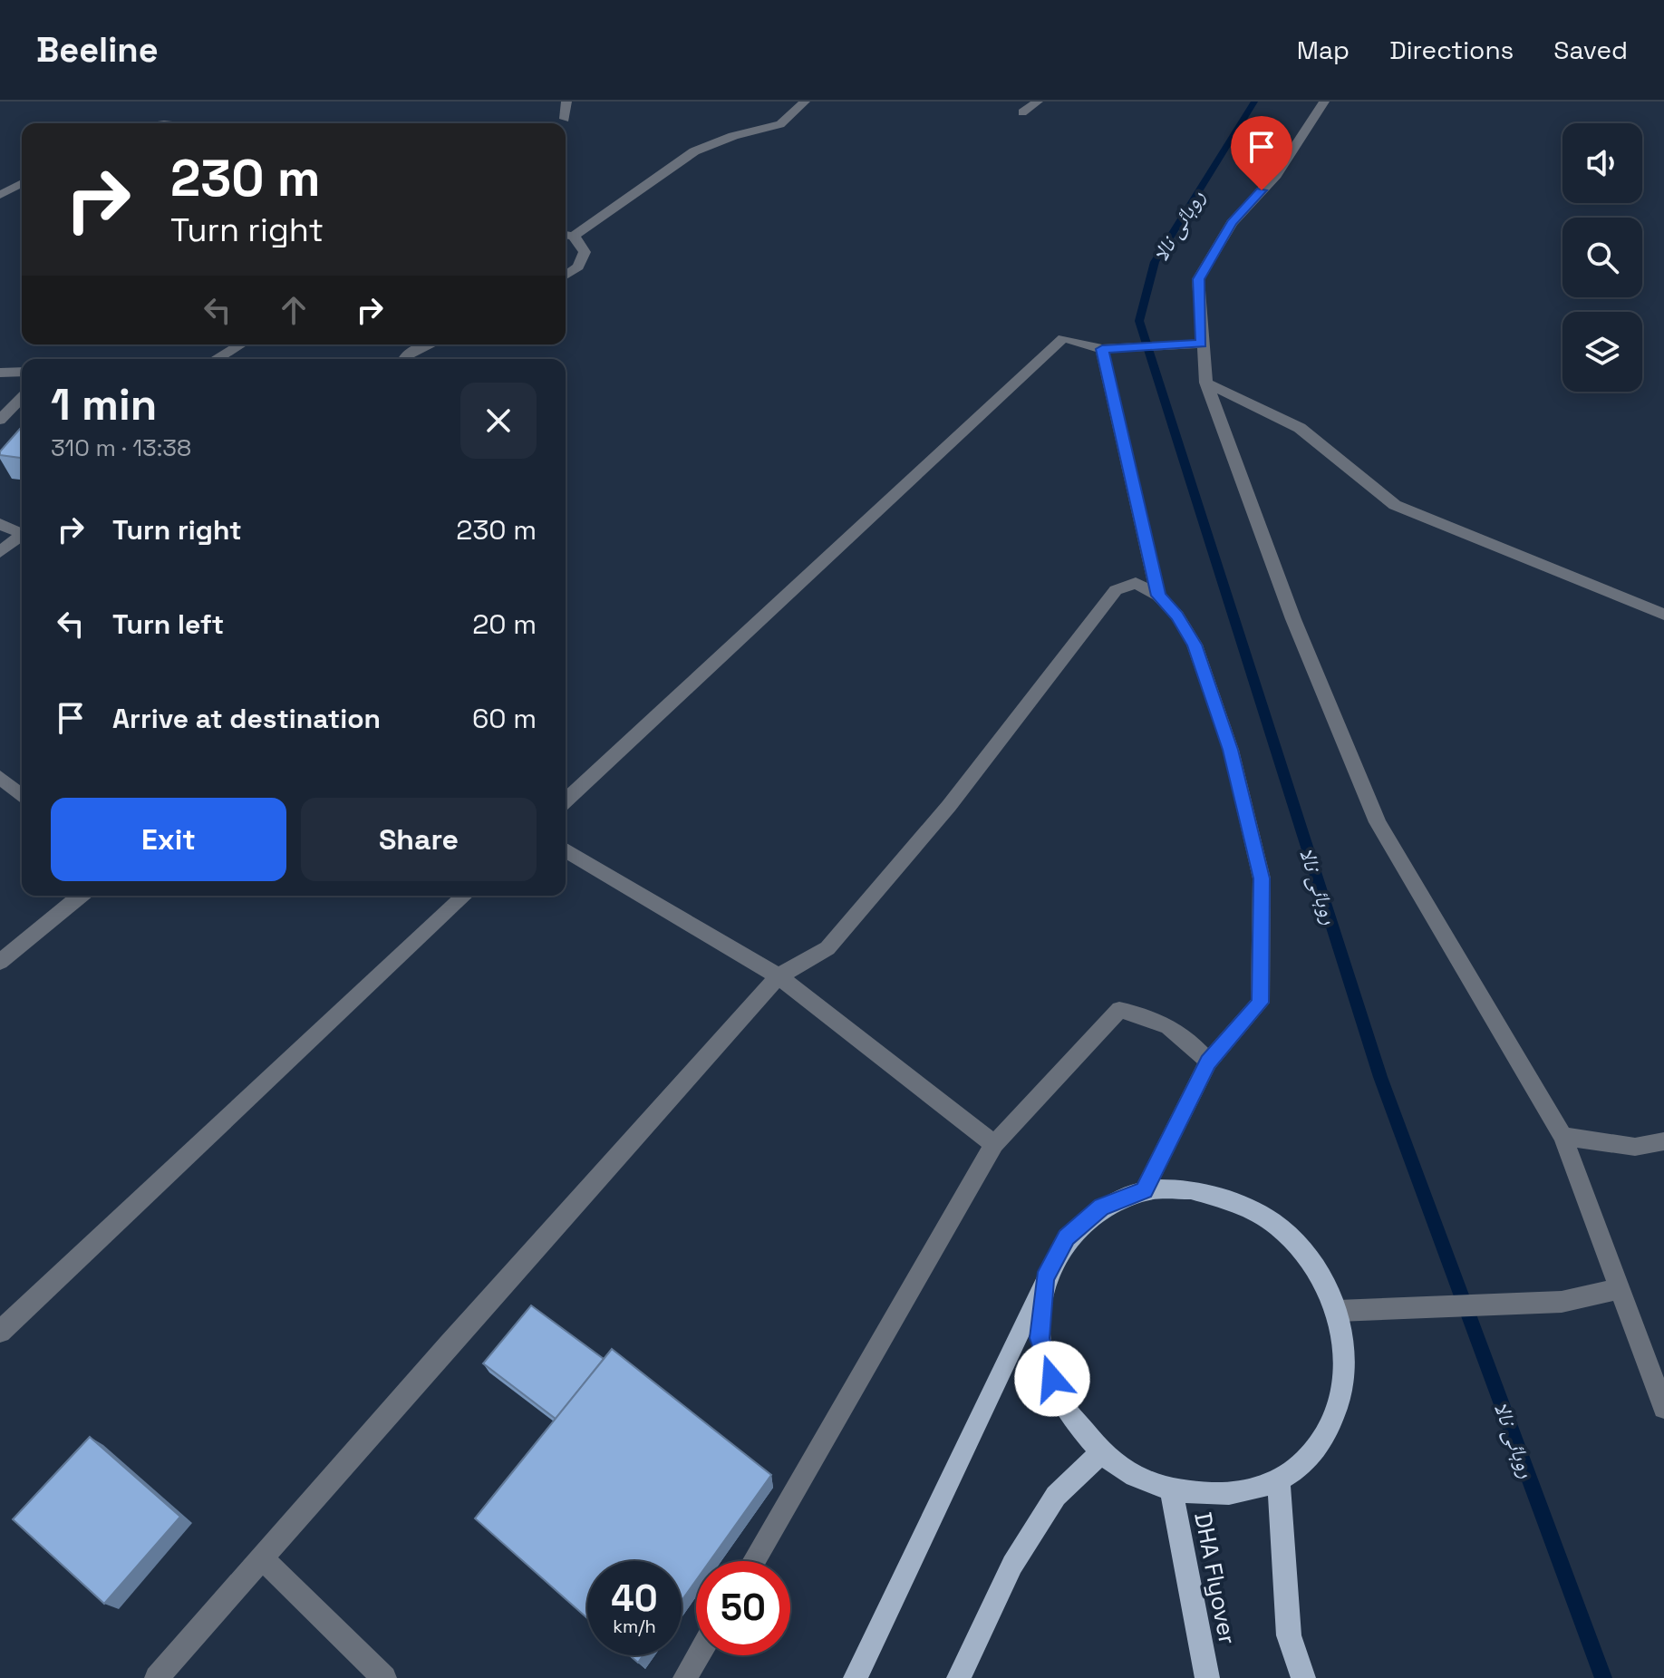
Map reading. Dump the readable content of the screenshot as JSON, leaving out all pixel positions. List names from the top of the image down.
{
  "streets": {
    "main road": ["DHA Flyover"]
  },
  "water": ["روہائی نالا"],
  "page": {
    "header": "Beeline",
    "nav": ["Map", "Directions", "Saved"],
    "turn": ["230 m", "Turn right"],
    "heading": ["1 min", "310 m · 13:38"],
    "list": [
      {
        "name": "Turn right",
        "value": "230 m"
      },
      {
        "name": "Turn left",
        "value": "20 m"
      },
      {
        "name": "Arrive at destination",
        "value": "60 m"
      }
    ],
    "buttons": ["Exit", "Share"],
    "speed": "40 km/h",
    "limit": "50"
  }
}
